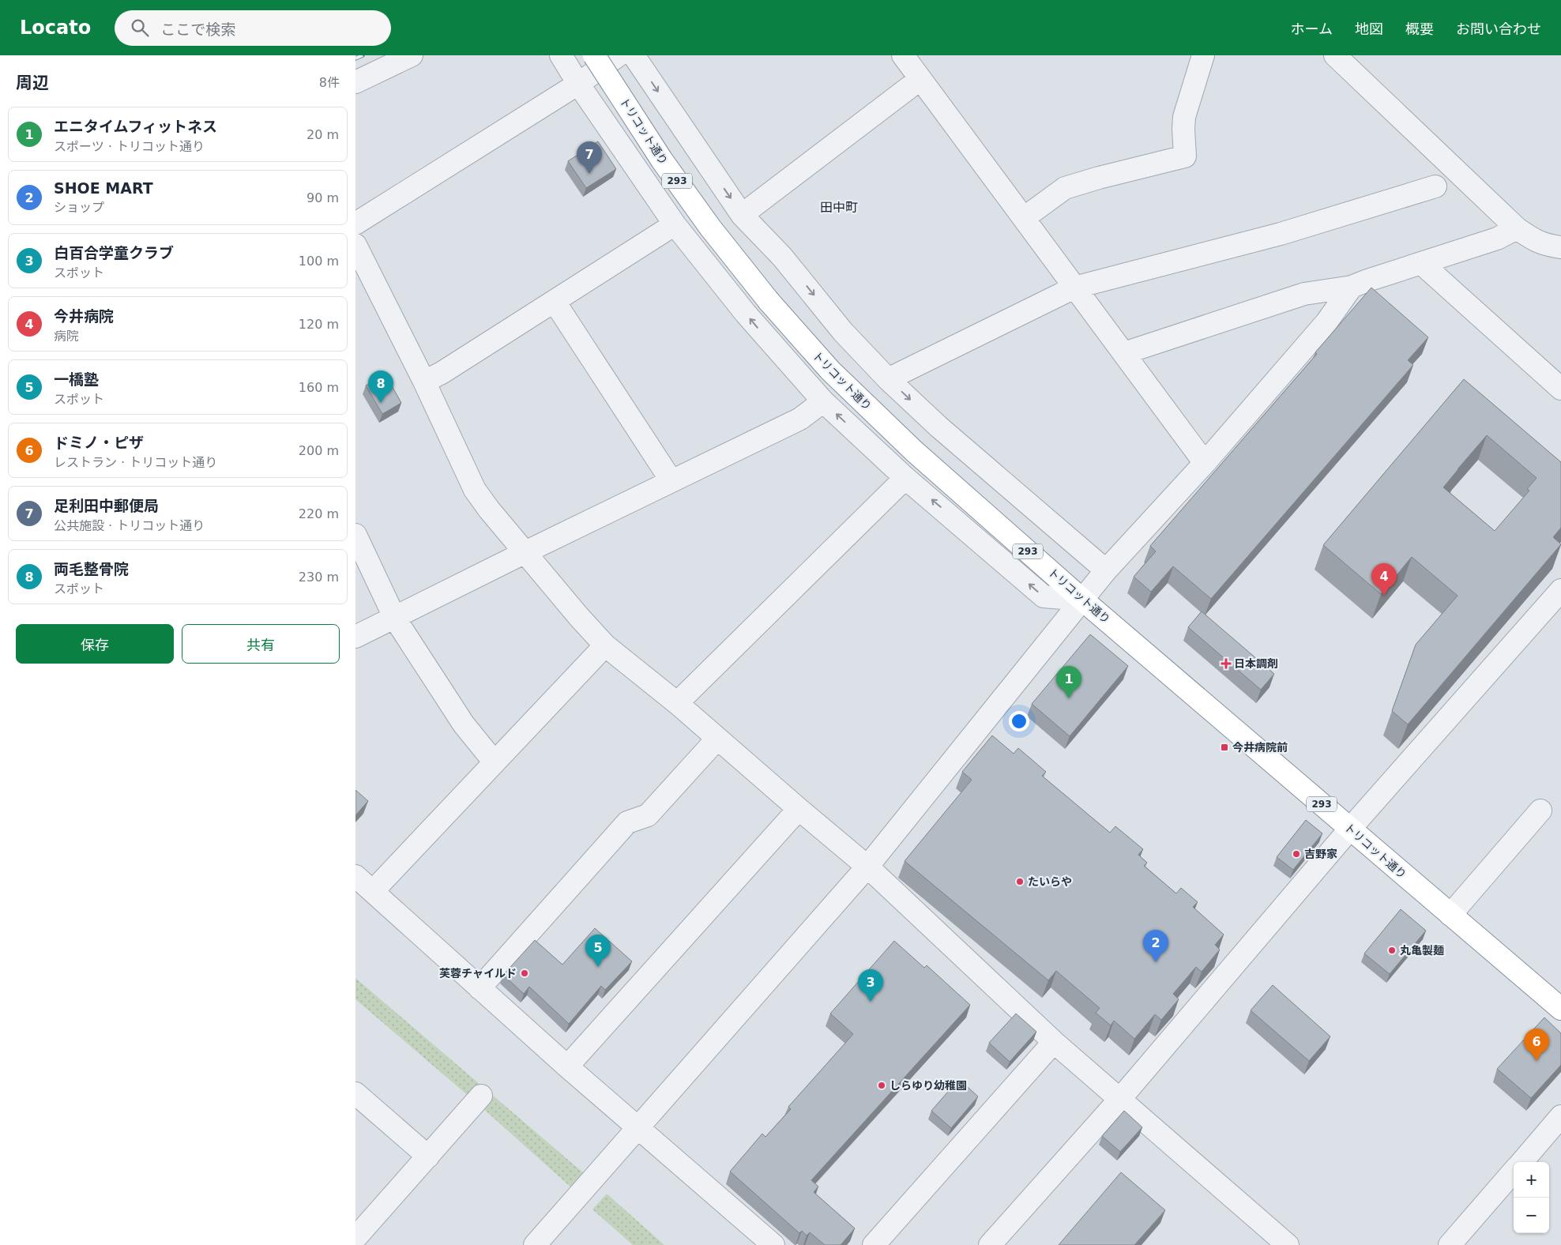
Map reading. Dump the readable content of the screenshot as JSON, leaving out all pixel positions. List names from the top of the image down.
{
  "streets": {
    "highway": ["トリコット通り", "293"]
  },
  "districts": ["田中町"],
  "places": {
    "health": ["日本調剤"],
    "transit": ["今井病院前"],
    "other": [
      "吉野家",
      "たいらや",
      "丸亀製麺",
      "芙蓉チャイルド",
      "しらゆり幼稚園"
    ]
  },
  "page": {
    "header": "Locato",
    "search": "ここで検索",
    "nav": [
      "ホーム",
      "地図",
      "概要",
      "お問い合わせ"
    ],
    "heading": ["周辺", "8件"],
    "list": [
      {
        "mark": "1",
        "name": "エニタイムフィットネス",
        "note": "スポーツ · トリコット通り",
        "value": "20 m"
      },
      {
        "mark": "2",
        "name": "SHOE MART",
        "note": "ショップ",
        "value": "90 m"
      },
      {
        "mark": "3",
        "name": "白百合学童クラブ",
        "note": "スポット",
        "value": "100 m"
      },
      {
        "mark": "4",
        "name": "今井病院",
        "note": "病院",
        "value": "120 m"
      },
      {
        "mark": "5",
        "name": "一橋塾",
        "note": "スポット",
        "value": "160 m"
      },
      {
        "mark": "6",
        "name": "ドミノ・ピザ",
        "note": "レストラン · トリコット通り",
        "value": "200 m"
      },
      {
        "mark": "7",
        "name": "足利田中郵便局",
        "note": "公共施設 · トリコット通り",
        "value": "220 m"
      },
      {
        "mark": "8",
        "name": "両毛整骨院",
        "note": "スポット",
        "value": "230 m"
      }
    ],
    "pins": [
      "7",
      "8",
      "4",
      "1",
      "2",
      "5",
      "3",
      "6"
    ],
    "buttons": ["保存", "共有"],
    "map_buttons": ["+", "−"]
  }
}
